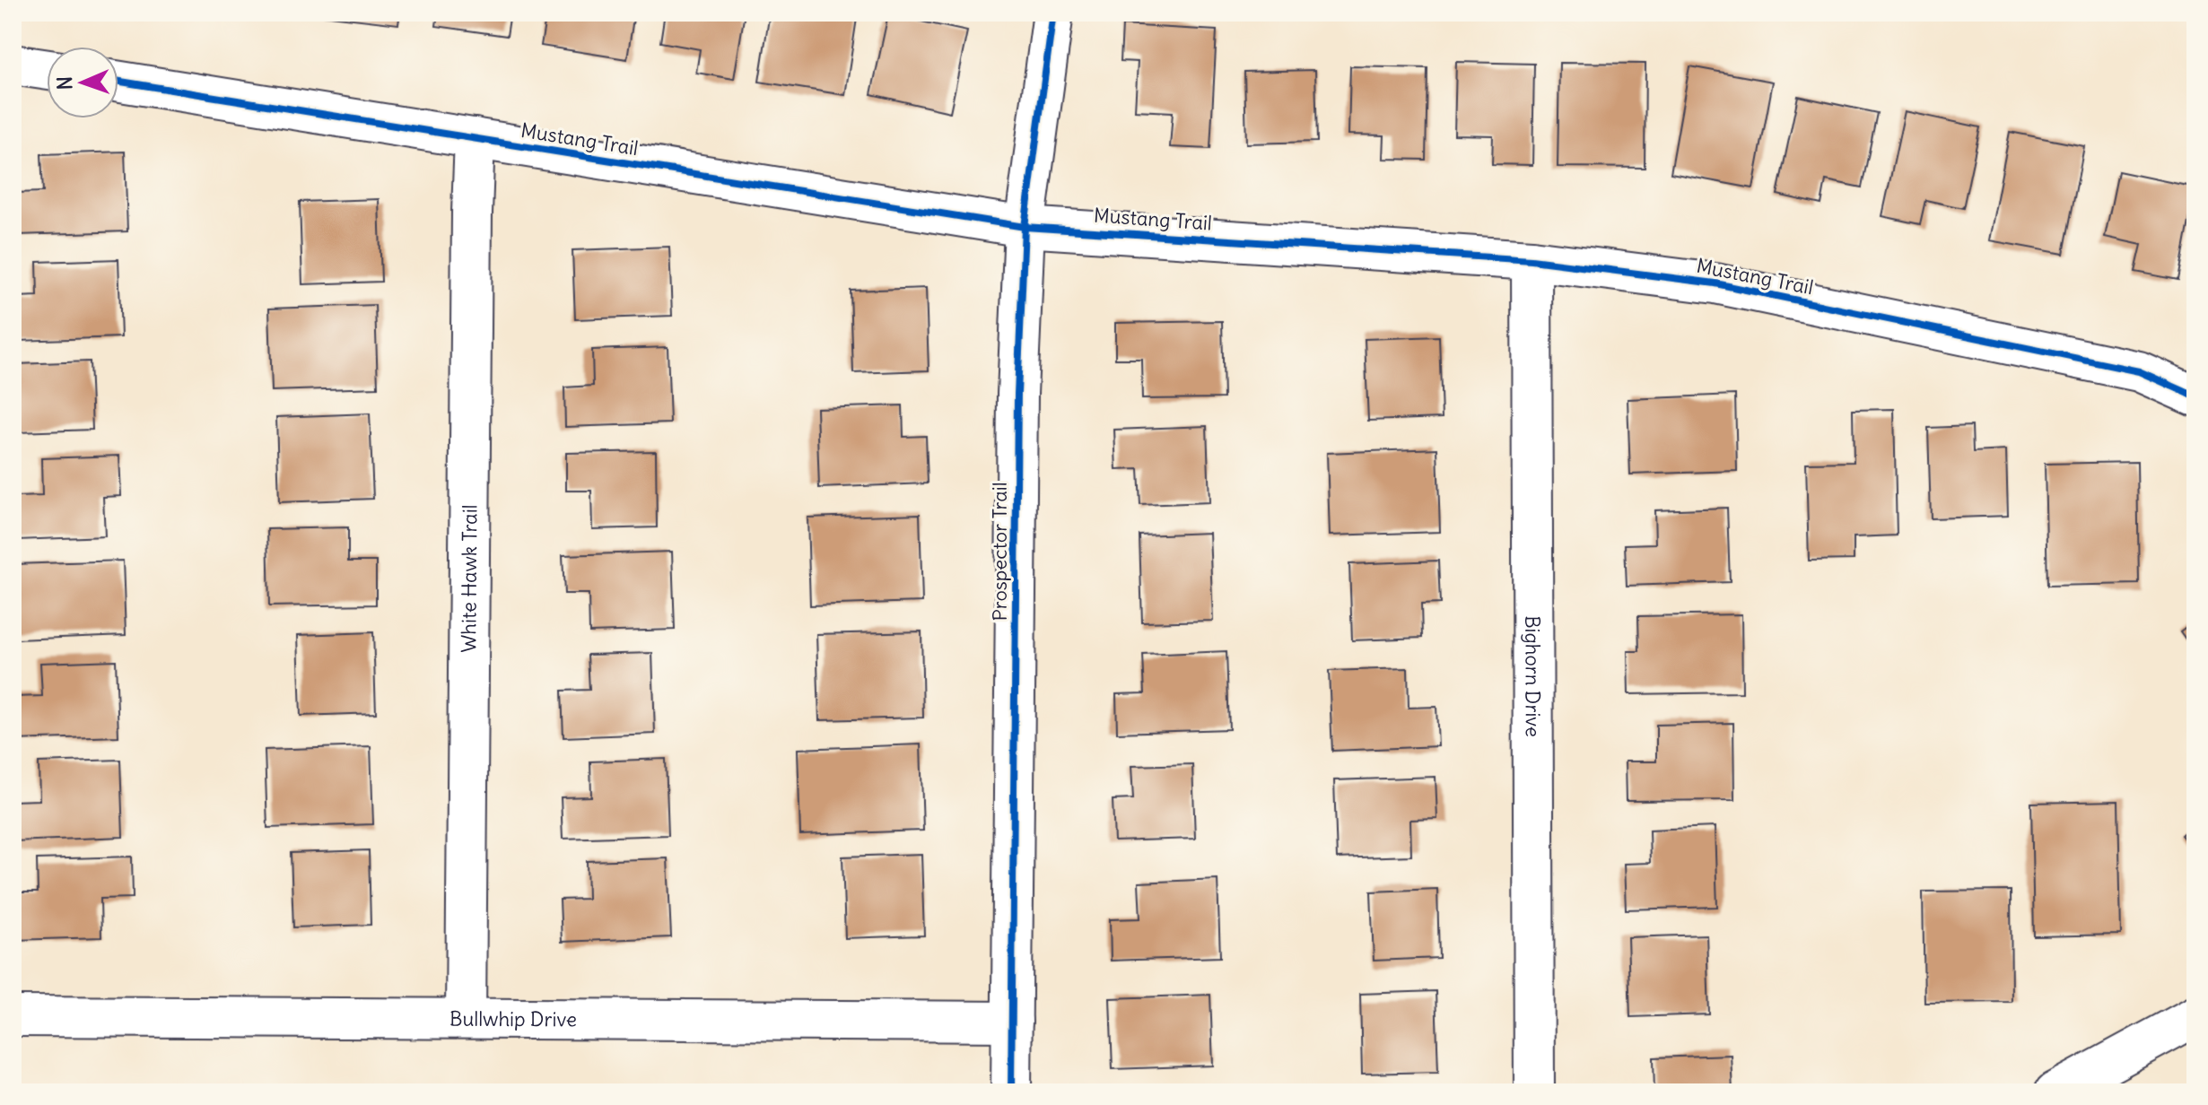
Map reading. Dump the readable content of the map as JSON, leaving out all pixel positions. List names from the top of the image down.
{
  "streets": {
    "street": [
      "Mustang Trail",
      "Prospector Trail",
      "White Hawk Trail",
      "Bighorn Drive",
      "Bullwhip Drive"
    ]
  },
  "crossings": [
    ["Mustang Trail", "Prospector Trail"],
    ["Mustang Trail", "White Hawk Trail"],
    ["Mustang Trail", "Bighorn Drive"],
    ["Prospector Trail", "Bullwhip Drive"],
    ["White Hawk Trail", "Bullwhip Drive"]
  ],
  "north": "left"
}
